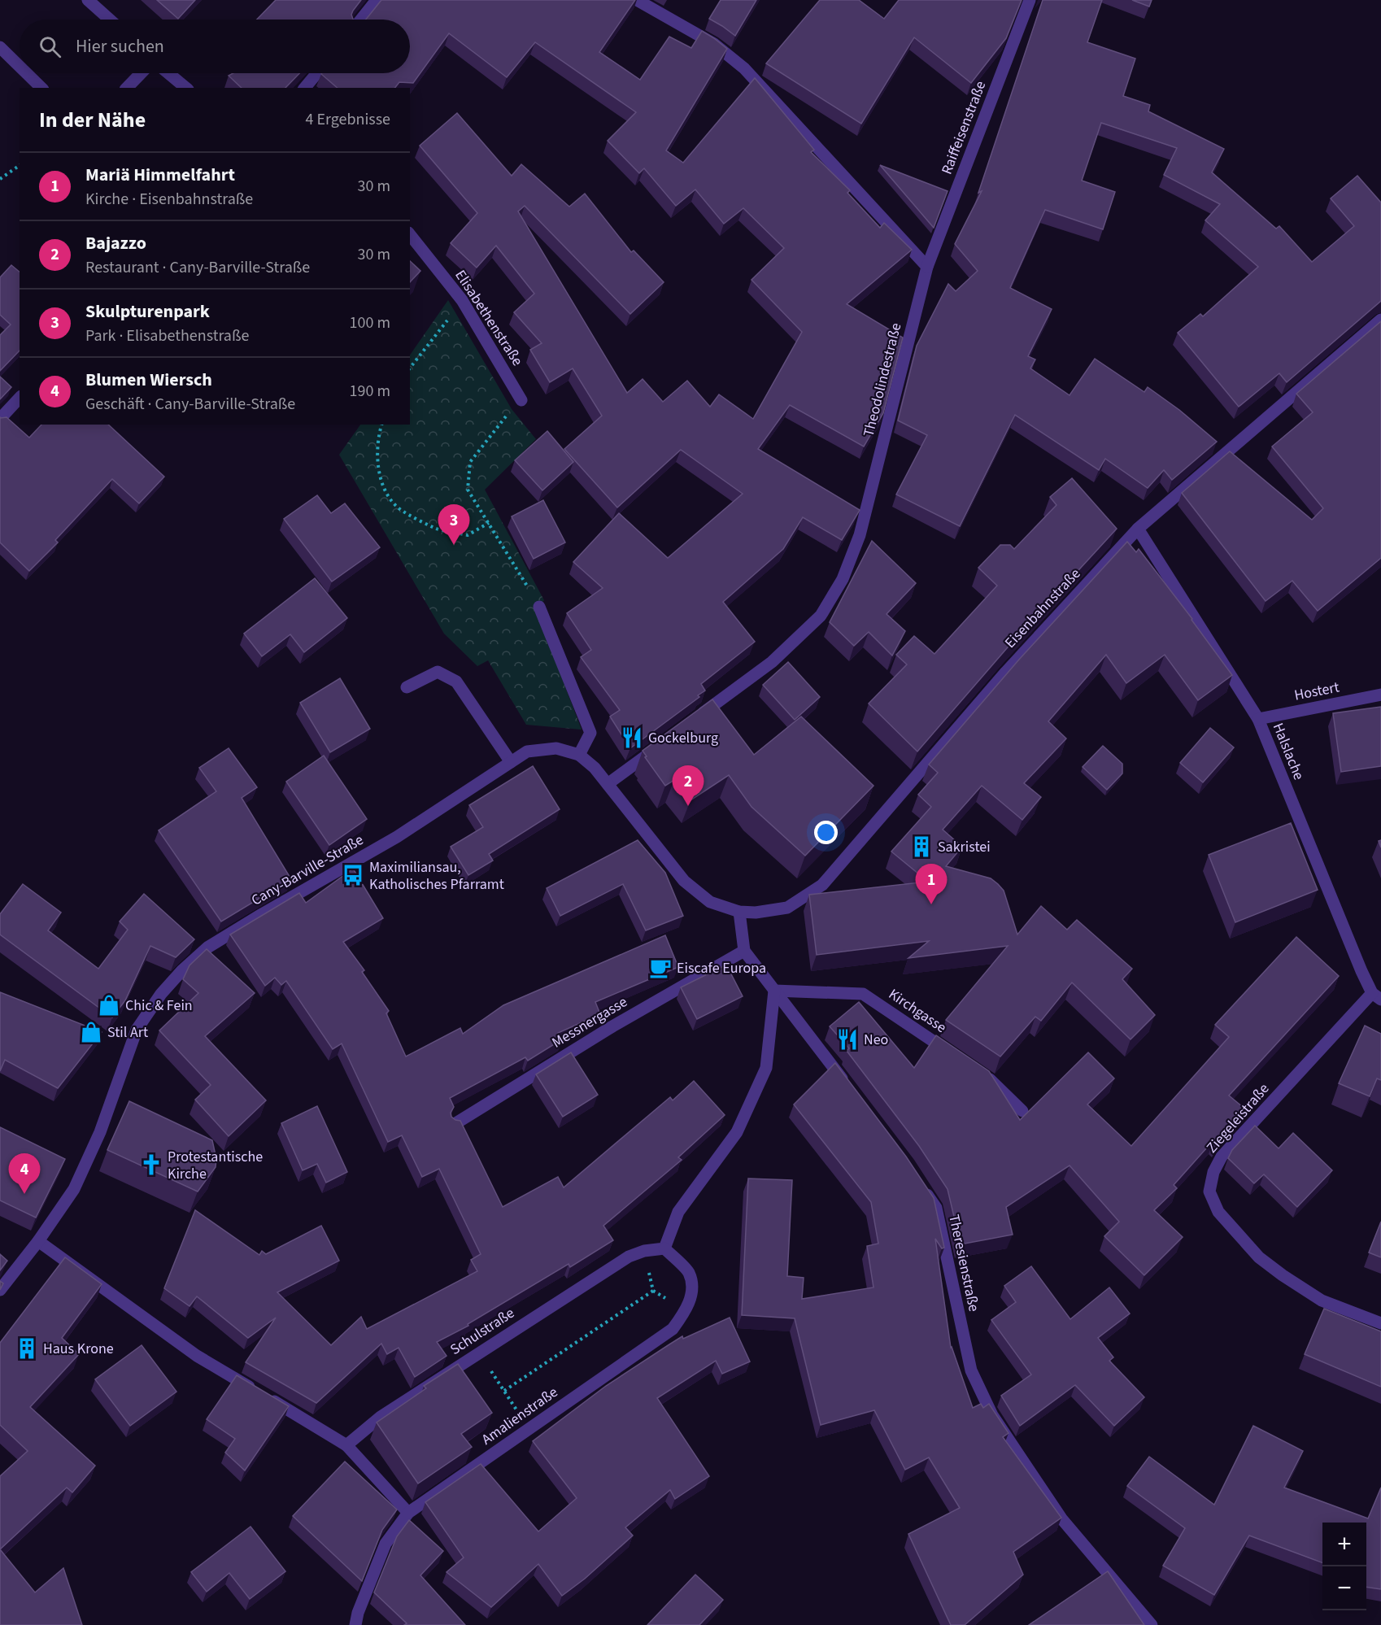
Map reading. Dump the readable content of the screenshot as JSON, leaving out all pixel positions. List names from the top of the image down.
{
  "streets": {
    "street": [
      "Raiffeisenstraße",
      "Elisabethenstraße",
      "Theodolindestraße",
      "Eisenbahnstraße",
      "Hostert",
      "Halslache",
      "Cany-Barville-Straße",
      "Kirchgasse",
      "Messnergasse",
      "Ziegeleistraße",
      "Theresienstraße",
      "Schulstraße",
      "Amalienstraße"
    ]
  },
  "crossings": [
    ["Raiffeisenstraße", "Theodolindestraße"],
    ["Eisenbahnstraße", "Halslache"],
    ["Eisenbahnstraße", "Cany-Barville-Straße"],
    ["Hostert", "Halslache"],
    ["Halslache", "Ziegeleistraße"],
    ["Schulstraße", "Amalienstraße"]
  ],
  "places": {
    "restaurant": ["Gockelburg", "Neo"],
    "building": ["Sakristei", "Haus Krone"],
    "bus stop": ["Maximiliansau, Katholisches Pfarramt"],
    "cafe": ["Eiscafe Europa"],
    "shop": ["Chic & Fein", "Stil Art"],
    "church": ["Protestantische Kirche"]
  },
  "page": {
    "search": "Hier suchen",
    "heading": ["In der Nähe", "4 Ergebnisse"],
    "list": [
      {
        "mark": "1",
        "name": "Mariä Himmelfahrt",
        "note": "Kirche · Eisenbahnstraße",
        "value": "30 m"
      },
      {
        "mark": "2",
        "name": "Bajazzo",
        "note": "Restaurant · Cany-Barville-Straße",
        "value": "30 m"
      },
      {
        "mark": "3",
        "name": "Skulpturenpark",
        "note": "Park · Elisabethenstraße",
        "value": "100 m"
      },
      {
        "mark": "4",
        "name": "Blumen Wiersch",
        "note": "Geschäft · Cany-Barville-Straße",
        "value": "190 m"
      }
    ],
    "pins": [
      "3",
      "2",
      "1",
      "4"
    ],
    "map_buttons": ["+", "−"]
  }
}
